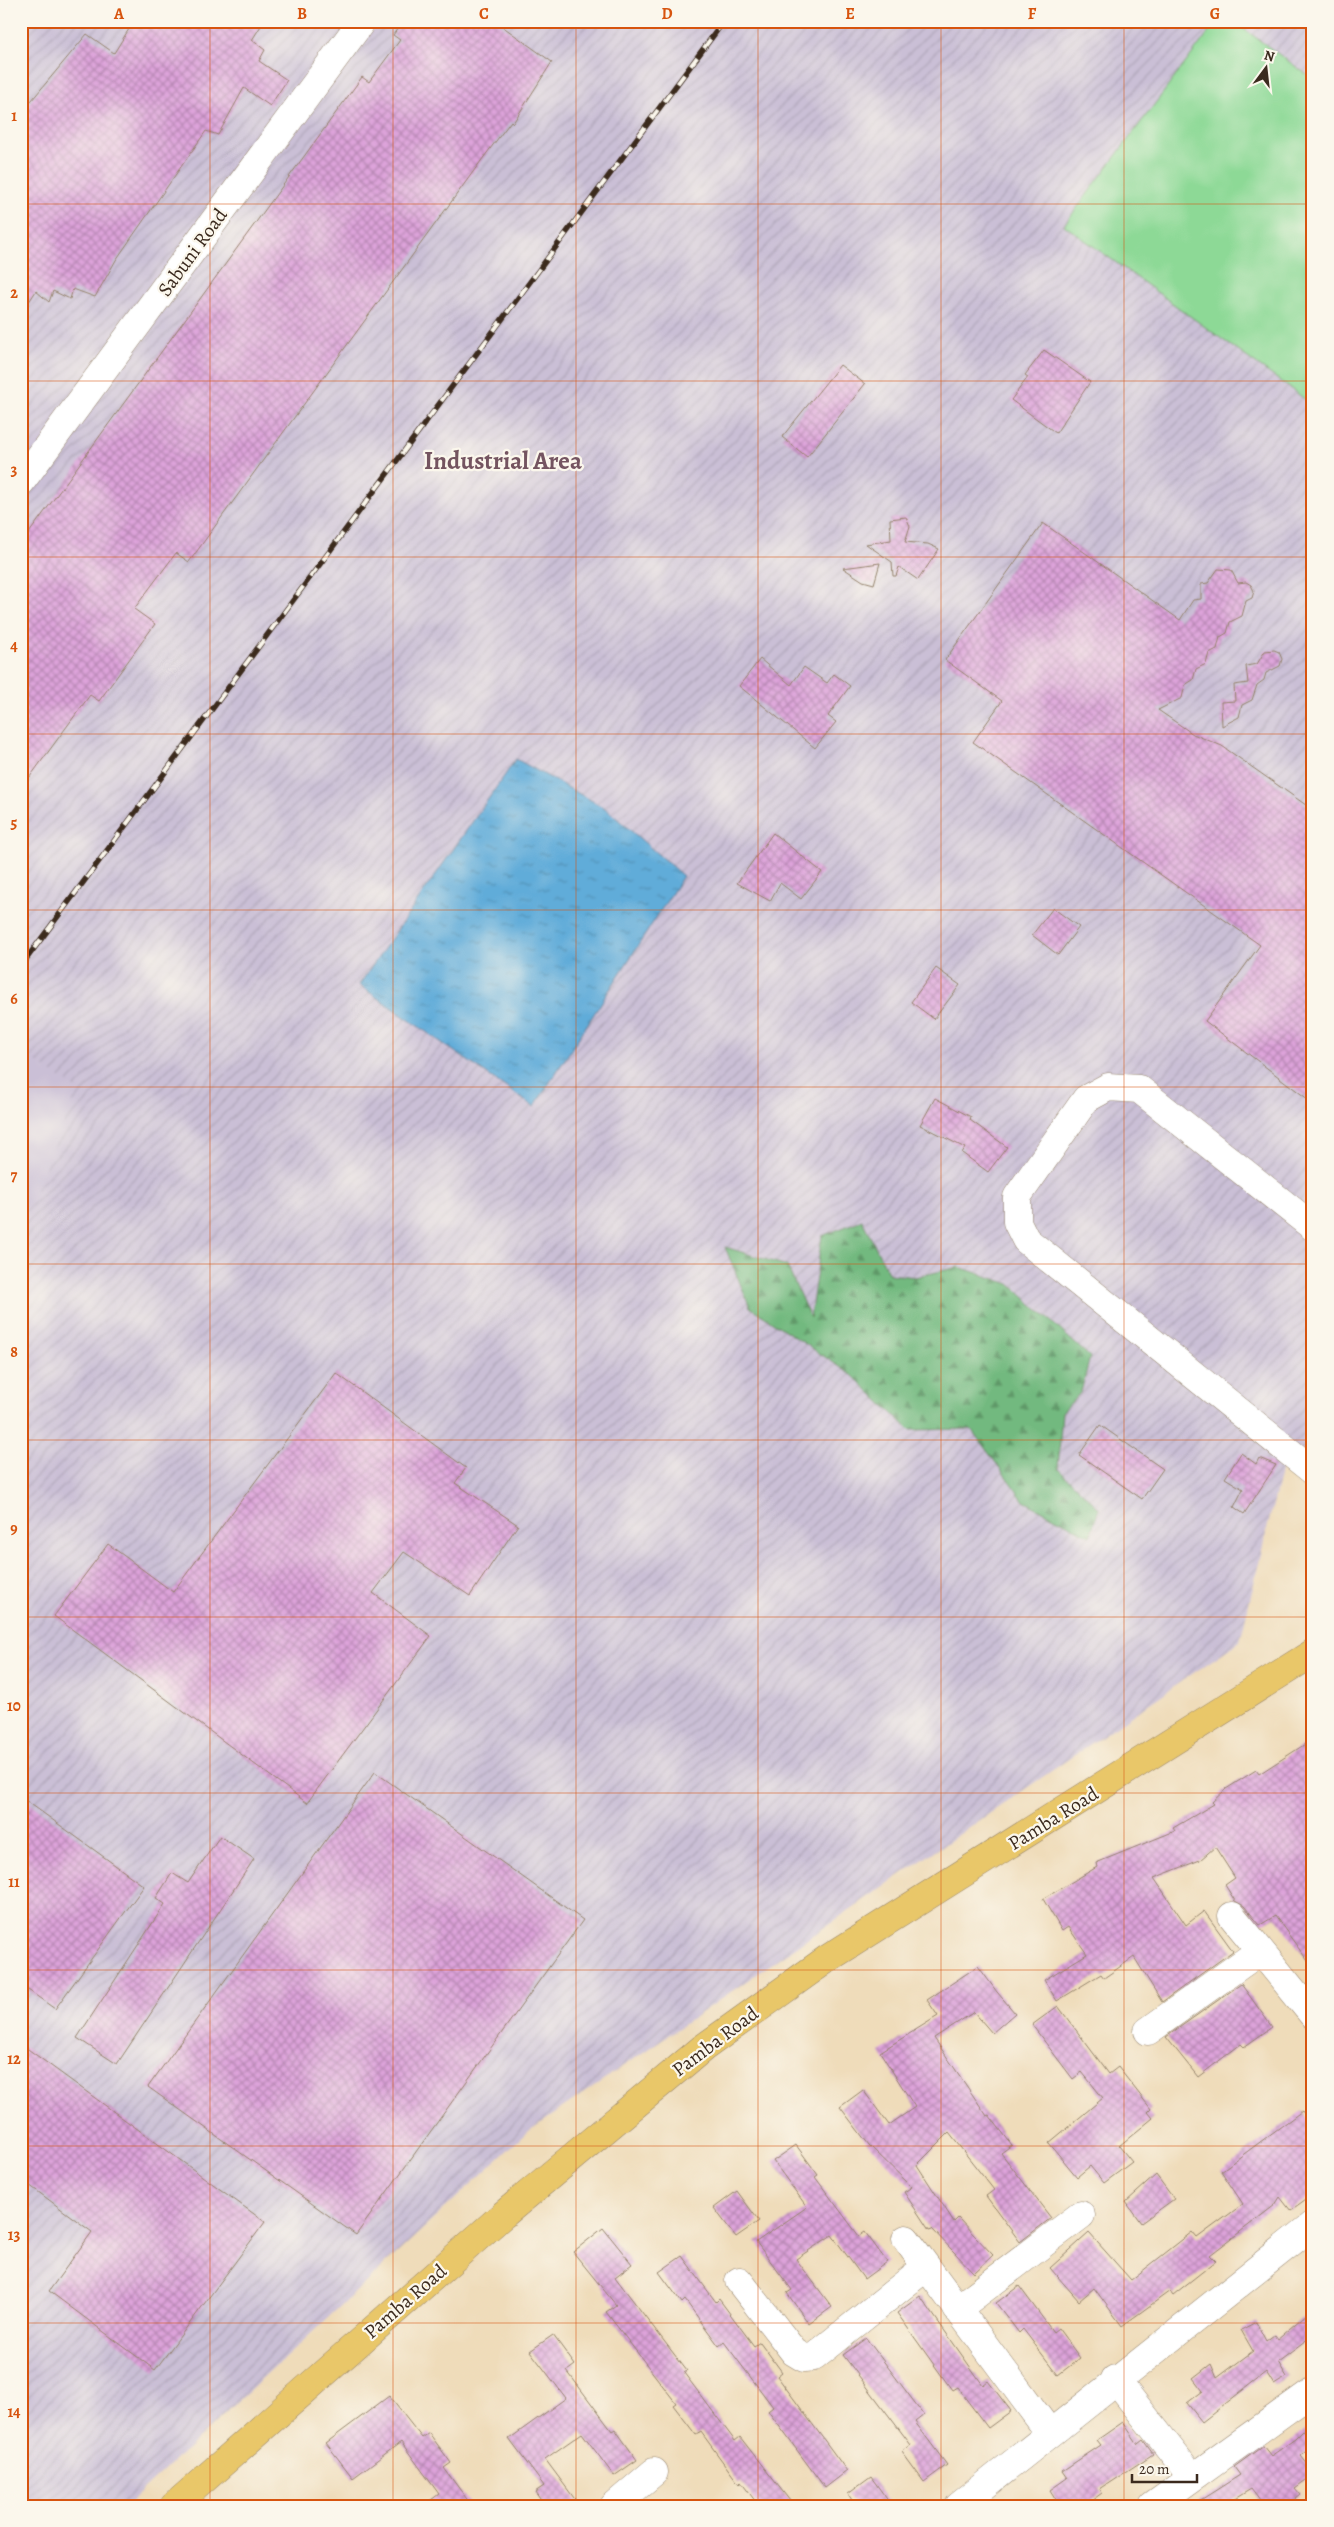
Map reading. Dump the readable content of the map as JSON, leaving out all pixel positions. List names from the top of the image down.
{
  "streets": {
    "main road": ["Pamba Road"],
    "street": ["Sabuni Road"]
  },
  "districts": ["Industrial Area"],
  "scale_bar": "20 m",
  "north": "top",
  "grid": {
    "columns": [
      "A",
      "B",
      "C",
      "D",
      "E",
      "F",
      "G"
    ],
    "rows": [
      "1",
      "2",
      "3",
      "4",
      "5",
      "6",
      "7",
      "8",
      "9",
      "10",
      "11",
      "12",
      "13",
      "14"
    ]
  }
}
